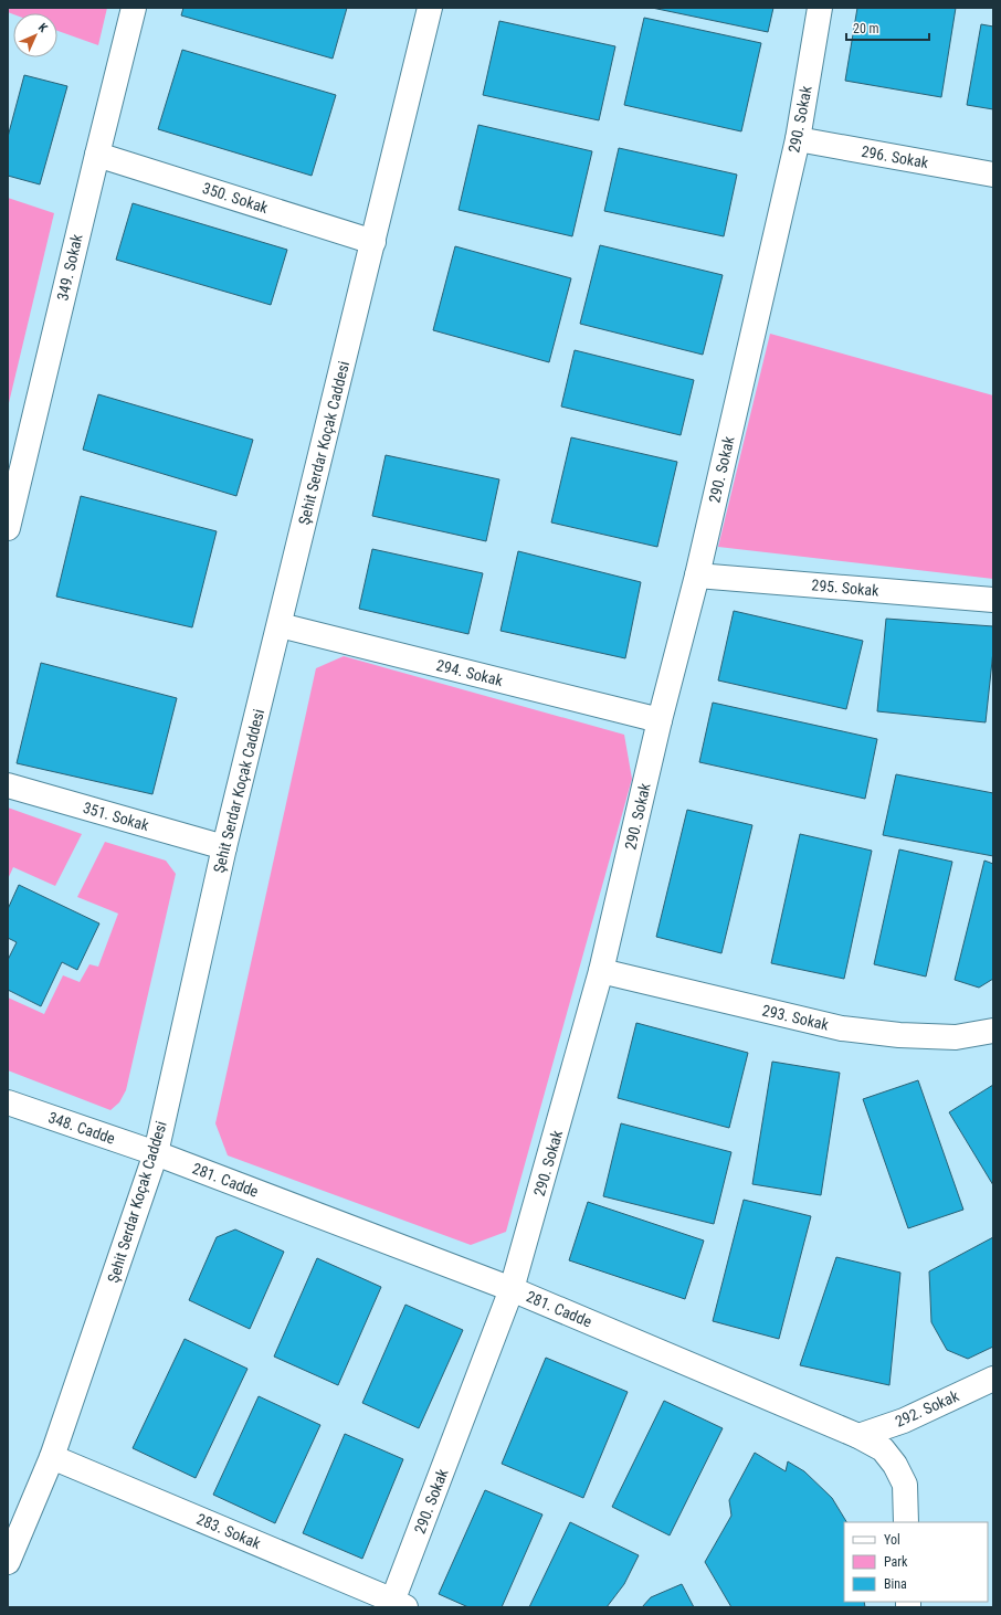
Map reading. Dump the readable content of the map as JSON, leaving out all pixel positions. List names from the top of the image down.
{
  "streets": {
    "street": [
      "290. Sokak",
      "296. Sokak",
      "350. Sokak",
      "349. Sokak",
      "Şehit Serdar Koçak Caddesi",
      "295. Sokak",
      "294. Sokak",
      "351. Sokak",
      "293. Sokak",
      "348. Cadde",
      "281. Cadde",
      "292. Sokak",
      "283. Sokak"
    ]
  },
  "crossings": [
    ["290. Sokak", "296. Sokak"],
    ["290. Sokak", "295. Sokak"],
    ["290. Sokak", "294. Sokak"],
    ["290. Sokak", "293. Sokak"],
    ["290. Sokak", "281. Cadde"],
    ["290. Sokak", "283. Sokak"],
    ["350. Sokak", "349. Sokak"],
    ["350. Sokak", "Şehit Serdar Koçak Caddesi"],
    ["Şehit Serdar Koçak Caddesi", "294. Sokak"],
    ["Şehit Serdar Koçak Caddesi", "351. Sokak"],
    ["Şehit Serdar Koçak Caddesi", "348. Cadde"],
    ["Şehit Serdar Koçak Caddesi", "281. Cadde"],
    ["Şehit Serdar Koçak Caddesi", "283. Sokak"],
    ["348. Cadde", "281. Cadde"],
    ["281. Cadde", "292. Sokak"]
  ],
  "legend": ["Yol", "Park", "Bina"],
  "scale_bar": "20 m",
  "north": "top right"
}
